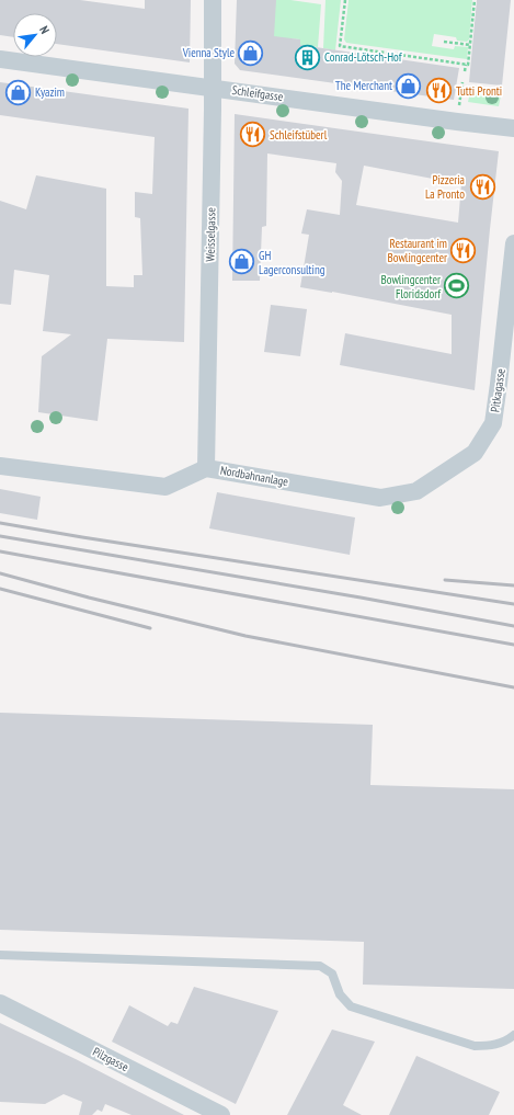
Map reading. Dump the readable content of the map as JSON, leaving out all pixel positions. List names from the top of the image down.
{
  "streets": {
    "street": [
      "Schleifgasse",
      "Weisselgasse",
      "Pitkagasse",
      "Nordbahnanlage",
      "Pilzgasse"
    ]
  },
  "crossings": [
    ["Schleifgasse", "Weisselgasse"],
    ["Weisselgasse", "Nordbahnanlage"],
    ["Pitkagasse", "Nordbahnanlage"]
  ],
  "places": {
    "shop": [
      "Vienna Style",
      "The Merchant",
      "Kyazim",
      "GH Lagerconsulting"
    ],
    "building": ["Conrad-Lötsch-Hof"],
    "restaurant": [
      "Tutti Pronti",
      "Schleifstüberl",
      "Pizzeria La Pronto",
      "Restaurant im Bowlingcenter"
    ],
    "sports": ["Bowlingcenter Floridsdorf"]
  },
  "north": "top right"
}
